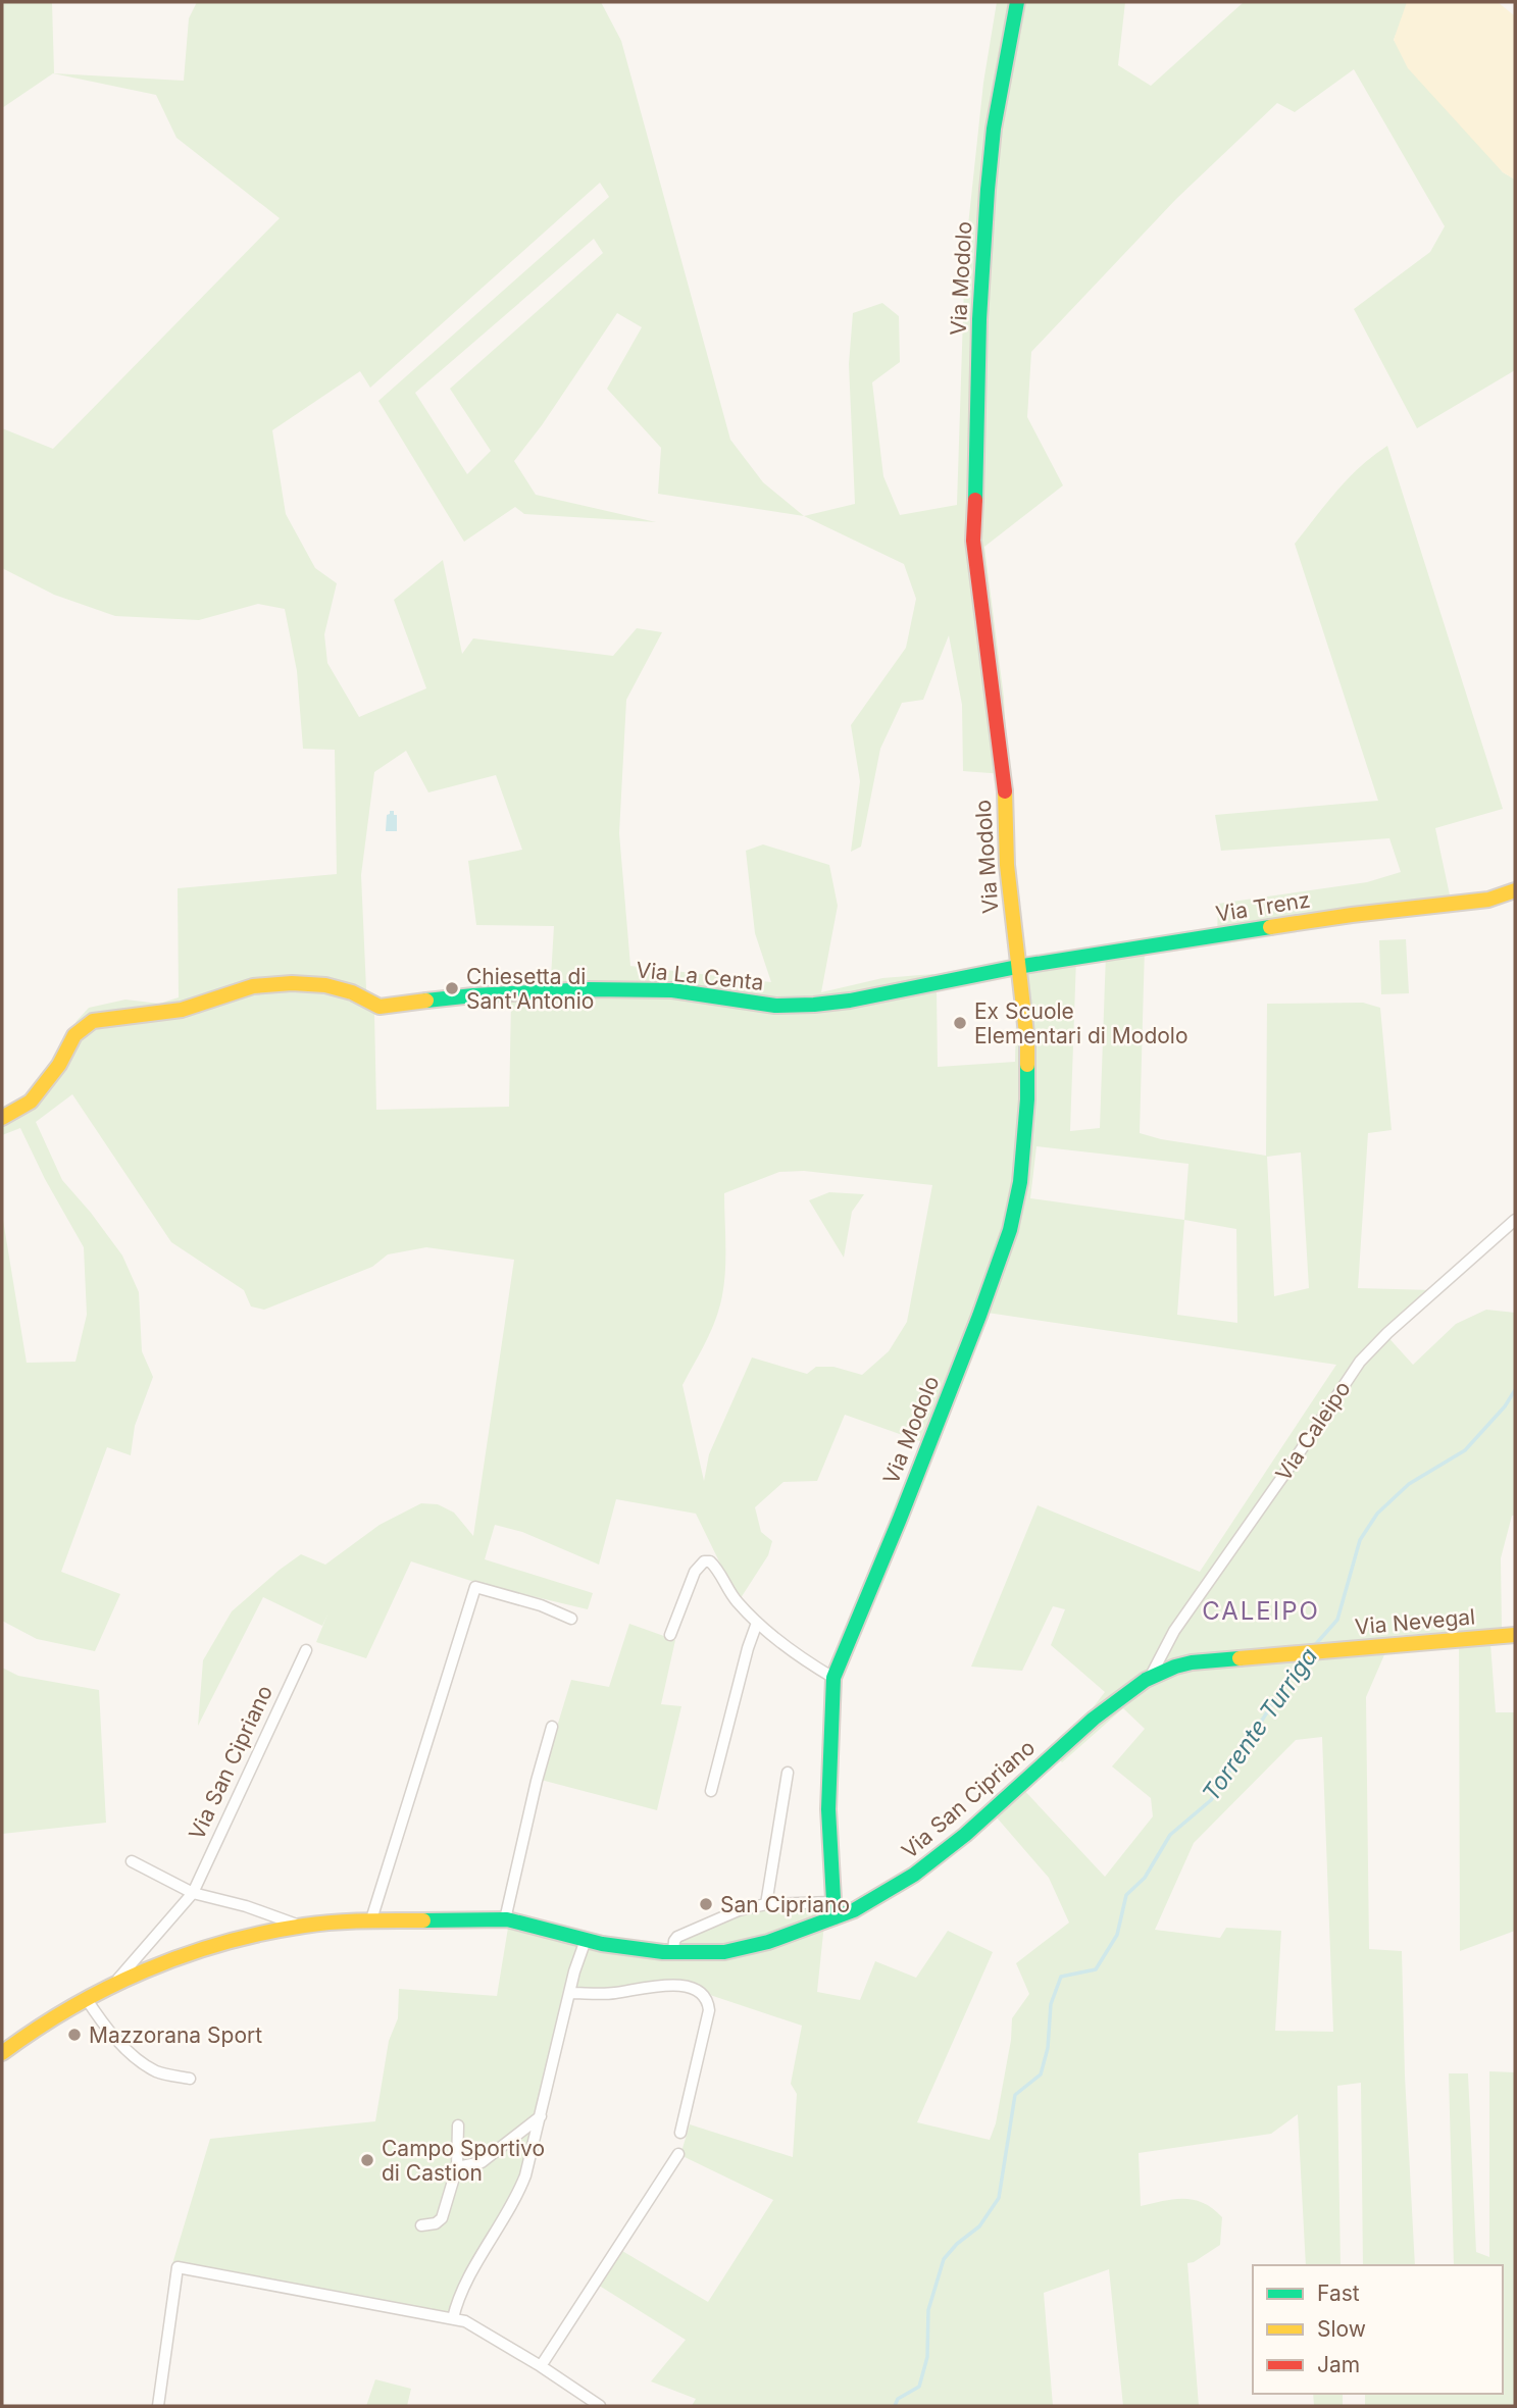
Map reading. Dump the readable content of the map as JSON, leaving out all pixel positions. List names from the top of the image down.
{
  "streets": {
    "street": [
      "Via Modolo",
      "Via Trenz",
      "Via La Centa",
      "Via Caleipo",
      "Via Nevegal",
      "Via San Cipriano"
    ]
  },
  "crossings": [
    ["Via Modolo", "Via Trenz"],
    ["Via Modolo", "Via La Centa"],
    ["Via Modolo", "Via San Cipriano"],
    ["Via Trenz", "Via La Centa"],
    ["Via Caleipo", "Via Nevegal"],
    ["Via Caleipo", "Via San Cipriano"],
    ["Via Nevegal", "Via San Cipriano"]
  ],
  "districts": ["CALEIPO"],
  "water": ["Torrente Turriga"],
  "places": [
    "Chiesetta di Sant'Antonio",
    "Ex Scuole Elementari di Modolo",
    "San Cipriano",
    "Mazzorana Sport",
    "Campo Sportivo di Castion"
  ],
  "legend": ["Fast", "Slow", "Jam"]
}
